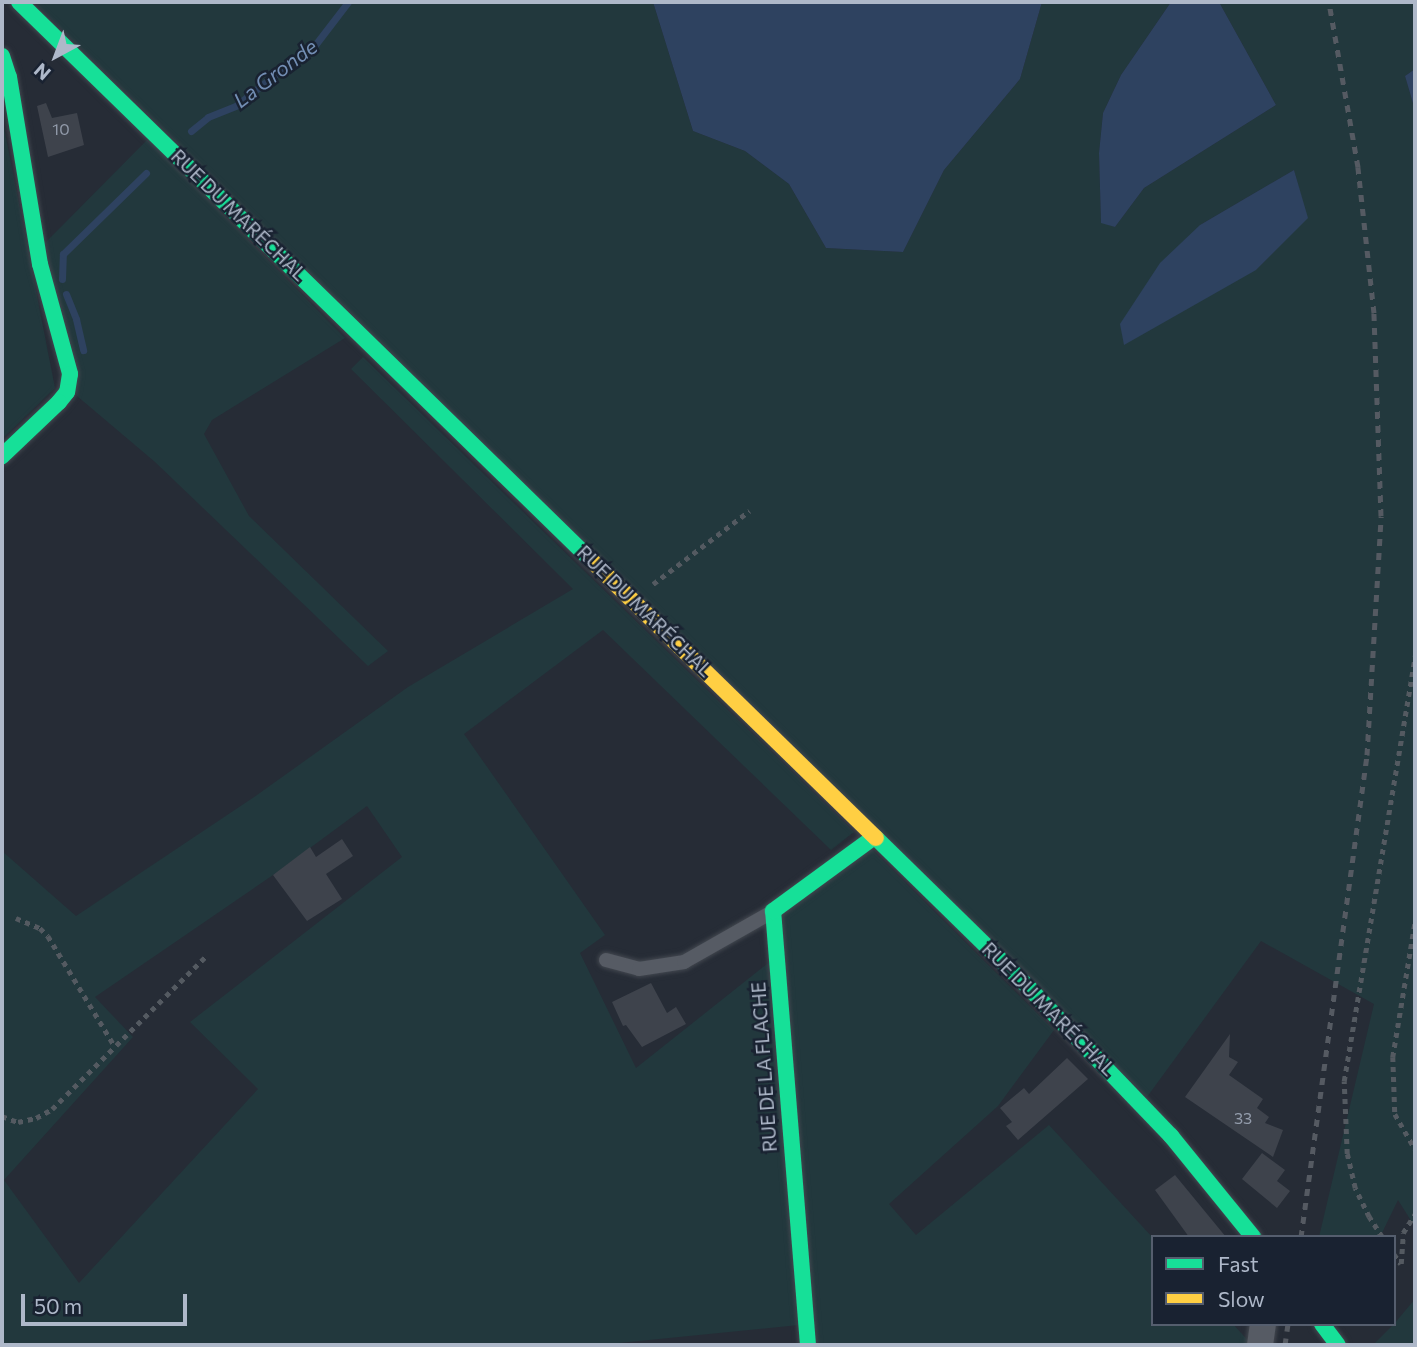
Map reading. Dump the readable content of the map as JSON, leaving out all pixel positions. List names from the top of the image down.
{
  "streets": {
    "street": ["RUE DU MARÉCHAL", "RUE DE LA FLACHE"]
  },
  "water": ["La Gronde"],
  "house_numbers": ["10", "33"],
  "legend": ["Fast", "Slow"],
  "scale_bar": "50 m",
  "north": "bottom left"
}
